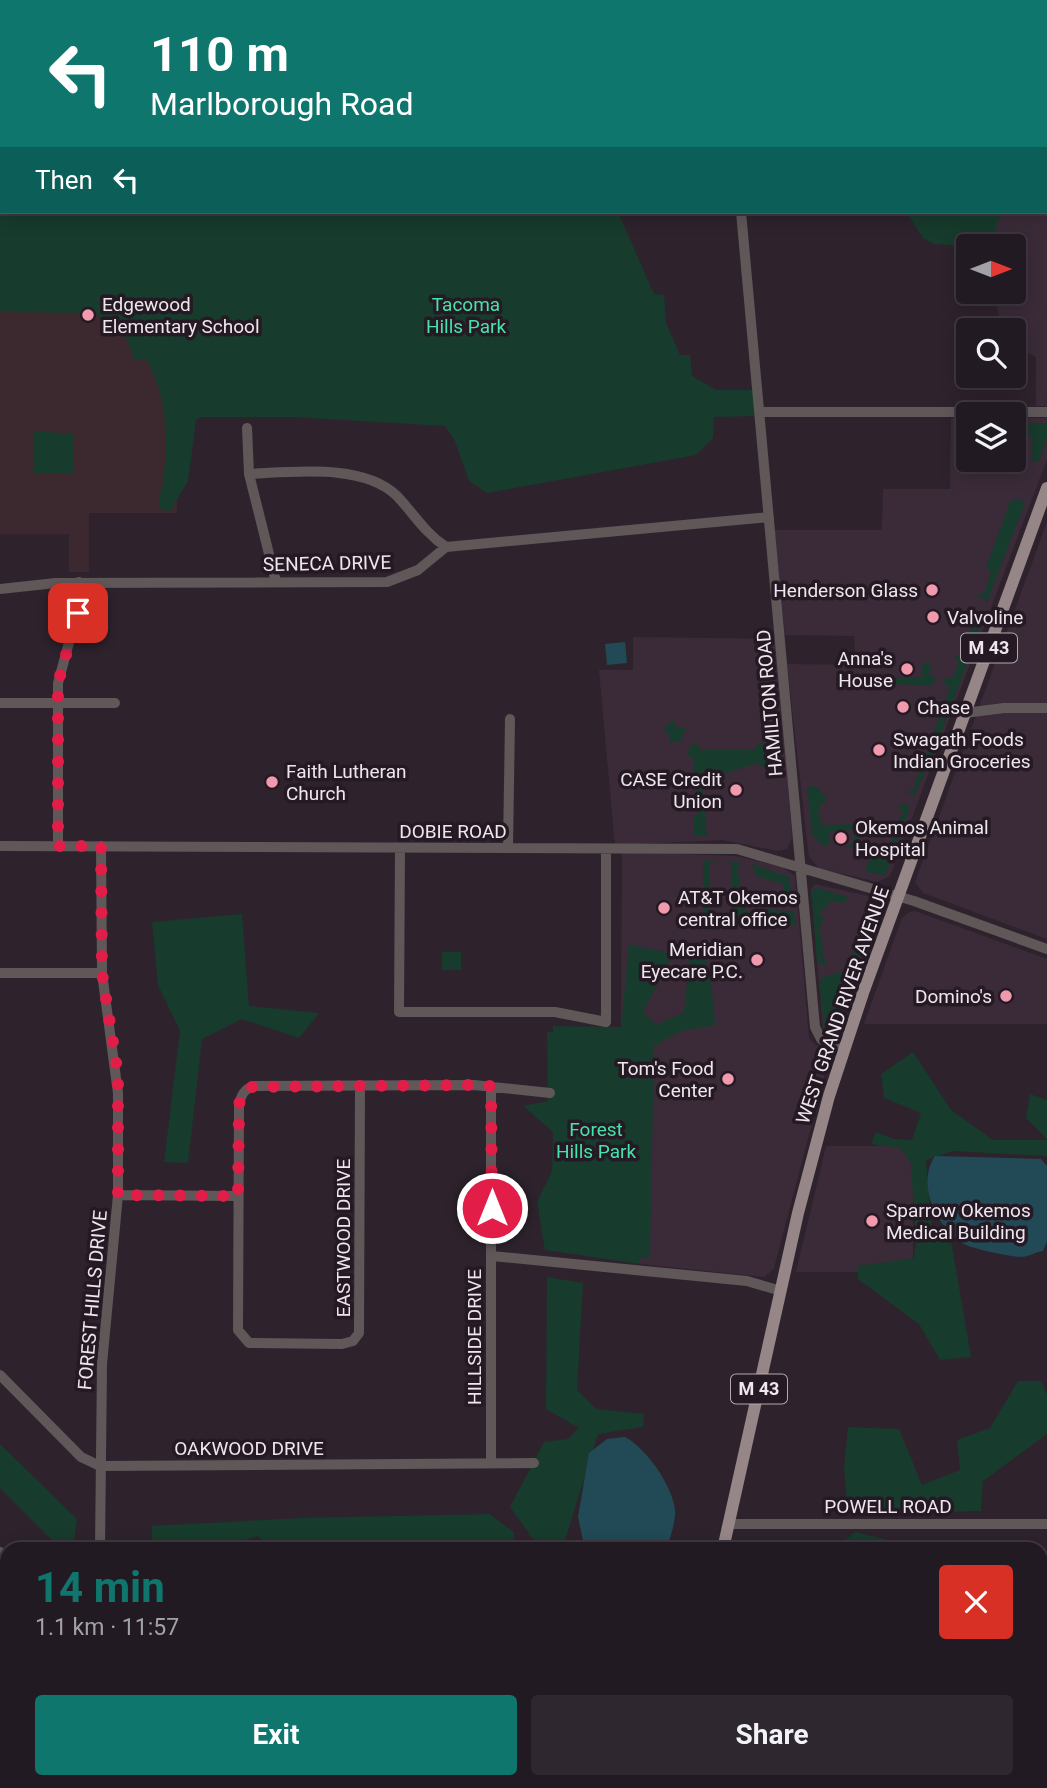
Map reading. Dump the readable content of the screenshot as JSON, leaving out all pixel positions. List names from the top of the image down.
{
  "streets": {
    "main road": ["M 43", "WEST GRAND RIVER AVENUE"],
    "street": [
      "SENECA DRIVE",
      "HAMILTON ROAD",
      "DOBIE ROAD",
      "EASTWOOD DRIVE",
      "FOREST HILLS DRIVE",
      "HILLSIDE DRIVE",
      "OAKWOOD DRIVE",
      "POWELL ROAD"
    ]
  },
  "crossings": [
    ["HAMILTON ROAD", "DOBIE ROAD"],
    ["HAMILTON ROAD", "WEST GRAND RIVER AVENUE"],
    ["DOBIE ROAD", "WEST GRAND RIVER AVENUE"],
    ["DOBIE ROAD", "FOREST HILLS DRIVE"],
    ["WEST GRAND RIVER AVENUE", "POWELL ROAD"],
    ["FOREST HILLS DRIVE", "OAKWOOD DRIVE"],
    ["HILLSIDE DRIVE", "OAKWOOD DRIVE"]
  ],
  "parks": ["Tacoma Hills Park", "Forest Hills Park"],
  "places": [
    "Edgewood Elementary School",
    "Henderson Glass",
    "Valvoline",
    "Anna's House",
    "Chase",
    "Swagath Foods Indian Groceries",
    "Faith Lutheran Church",
    "CASE Credit Union",
    "Okemos Animal Hospital",
    "AT&T Okemos central office",
    "Meridian Eyecare P.C.",
    "Domino's",
    "Tom's Food Center",
    "Sparrow Okemos Medical Building"
  ],
  "north": "right",
  "page": {
    "turn": ["110 m", "Marlborough Road"],
    "then": "Then",
    "heading": ["14 min", "1.1 km · 11:57"],
    "buttons": ["Exit", "Share"]
  }
}
